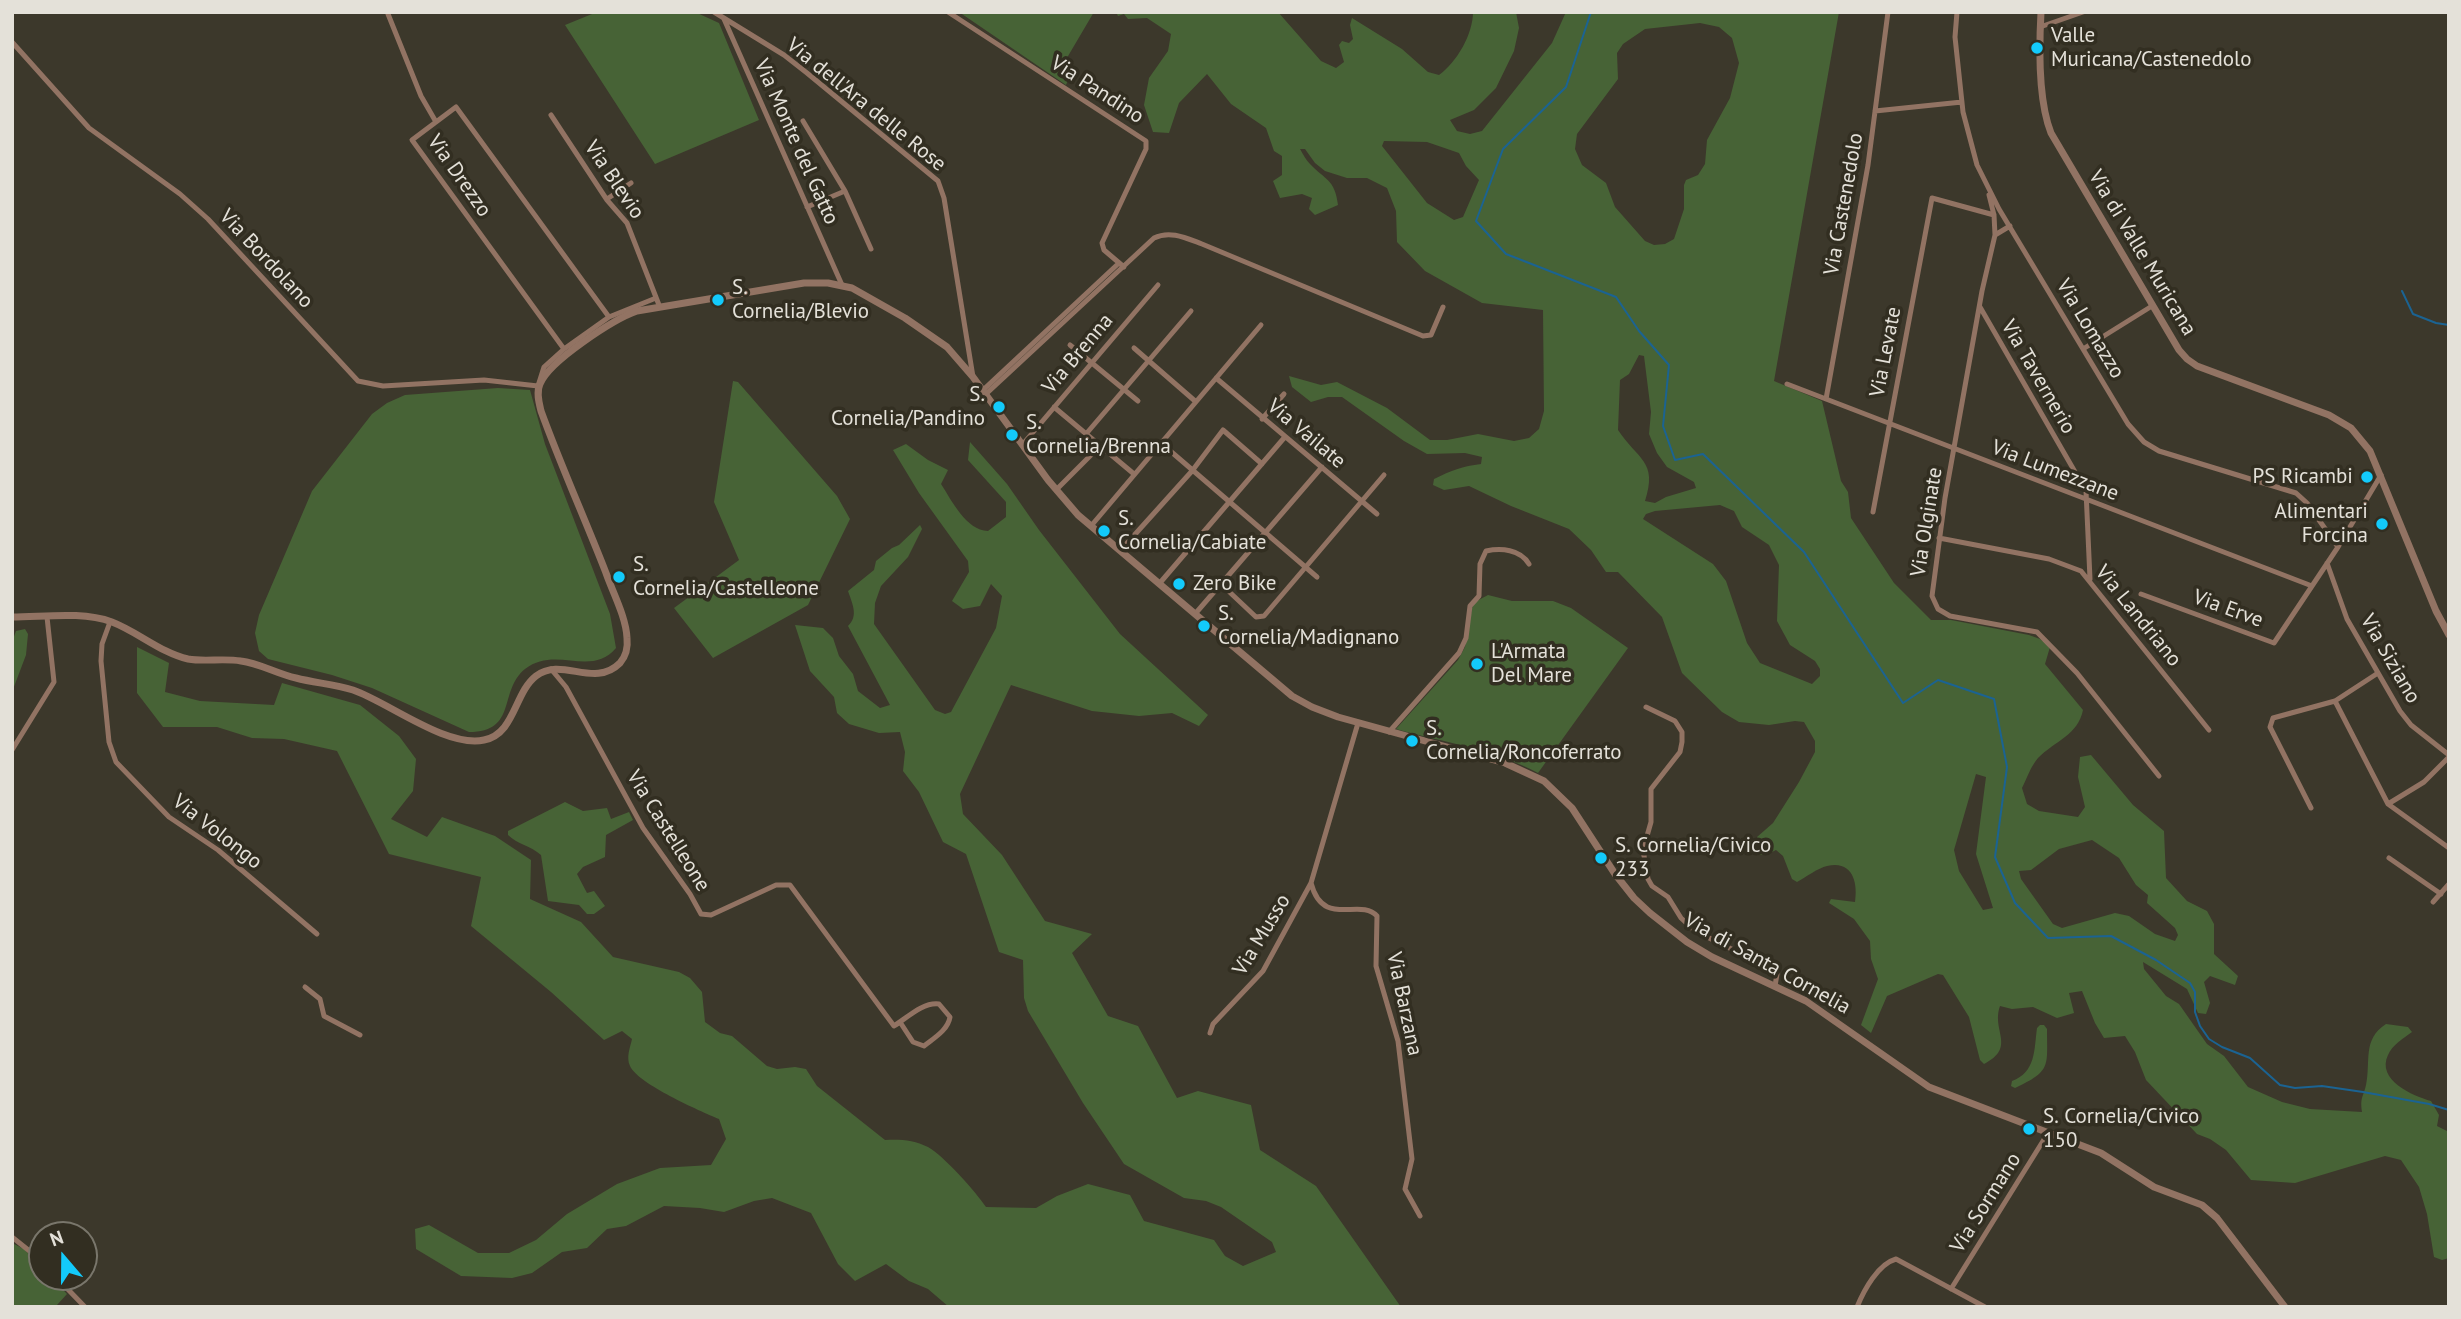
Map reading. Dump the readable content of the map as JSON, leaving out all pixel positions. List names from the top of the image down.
{
  "streets": {
    "street": [
      "Via Pandino",
      "Via dell'Ara delle Rose",
      "Via Monte del Gatto",
      "Via Drezzo",
      "Via Blevio",
      "Via Castenedolo",
      "Via di Valle Muricana",
      "Via Bordolano",
      "Via Lomazzo",
      "Via Levate",
      "Via Brenna",
      "Via Tavernerio",
      "Via Vailate",
      "Via Lumezzane",
      "Via Olginate",
      "Via Erve",
      "Via Landriano",
      "Via Siziano",
      "Via Castelleone",
      "Via Volongo",
      "Via Musso",
      "Via di Santa Cornelia",
      "Via Barzana",
      "Via Sormano"
    ]
  },
  "crossings": [
    ["Via dell'Ara delle Rose", "Via Monte del Gatto"],
    ["Via dell'Ara delle Rose", "Via di Santa Cornelia"],
    ["Via Monte del Gatto", "Via di Santa Cornelia"],
    ["Via Drezzo", "Via di Santa Cornelia"],
    ["Via Blevio", "Via di Santa Cornelia"],
    ["Via Castenedolo", "Via Lumezzane"],
    ["Via di Valle Muricana", "Via Erve"],
    ["Via Bordolano", "Via di Santa Cornelia"],
    ["Via Lomazzo", "Via Olginate"],
    ["Via Lomazzo", "Via Erve"],
    ["Via Levate", "Via Lumezzane"],
    ["Via Levate", "Via Olginate"],
    ["Via Brenna", "Via di Santa Cornelia"],
    ["Via Tavernerio", "Via Lumezzane"],
    ["Via Tavernerio", "Via Olginate"],
    ["Via Lumezzane", "Via Olginate"],
    ["Via Lumezzane", "Via Erve"],
    ["Via Olginate", "Via Landriano"],
    ["Via Erve", "Via Siziano"],
    ["Via Musso", "Via Barzana"],
    ["Via di Santa Cornelia", "Via Sormano"]
  ],
  "places": [
    "Valle Muricana/Castenedolo",
    "S. Cornelia/Blevio",
    "S. Cornelia/Pandino",
    "S. Cornelia/Brenna",
    "PS Ricambi",
    "Alimentari Forcina",
    "S. Cornelia/Cabiate",
    "S. Cornelia/Castelleone",
    "Zero Bike",
    "S. Cornelia/Madignano",
    "L'Armata Del Mare",
    "S. Cornelia/Roncoferrato",
    "S. Cornelia/Civico 233",
    "S. Cornelia/Civico 150"
  ],
  "north": "top"
}
